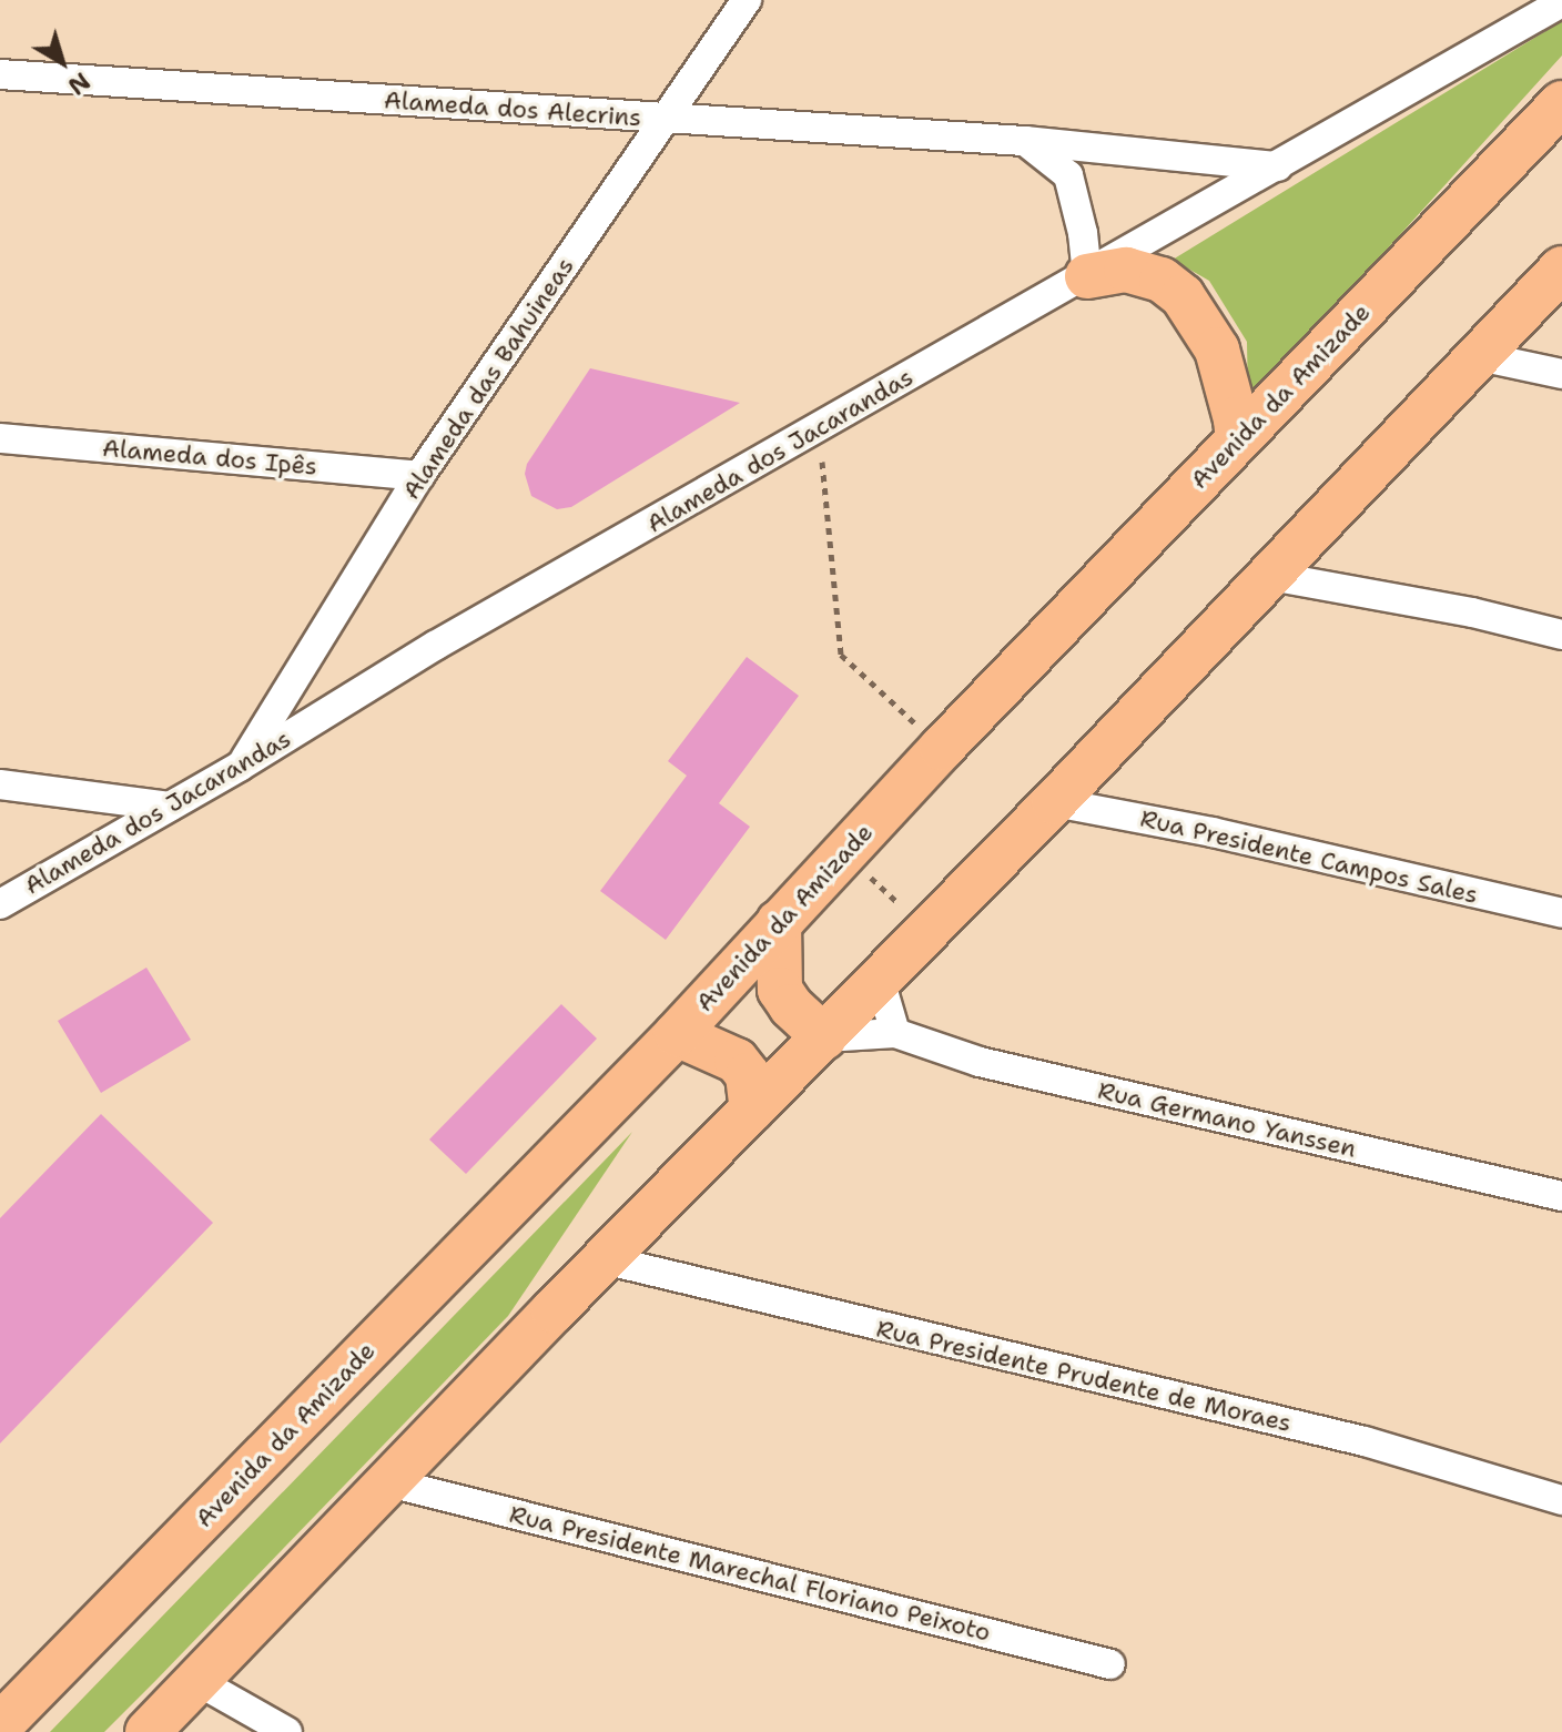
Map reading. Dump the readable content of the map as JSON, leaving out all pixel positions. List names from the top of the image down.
{
  "streets": {
    "main road": ["Avenida da Amizade"],
    "street": [
      "Alameda dos Alecrins",
      "Alameda das Bahuineas",
      "Alameda dos Jacarandas",
      "Alameda dos Ipês",
      "Rua Presidente Campos Sales",
      "Rua Germano Yanssen",
      "Rua Presidente Prudente de Moraes",
      "Rua Presidente Marechal Floriano Peixoto"
    ]
  },
  "crossings": [
    ["Alameda dos Alecrins", "Alameda das Bahuineas"],
    ["Alameda dos Alecrins", "Alameda dos Jacarandas"],
    ["Alameda das Bahuineas", "Alameda dos Jacarandas"],
    ["Alameda das Bahuineas", "Alameda dos Ipês"]
  ],
  "north": "bottom right"
}
